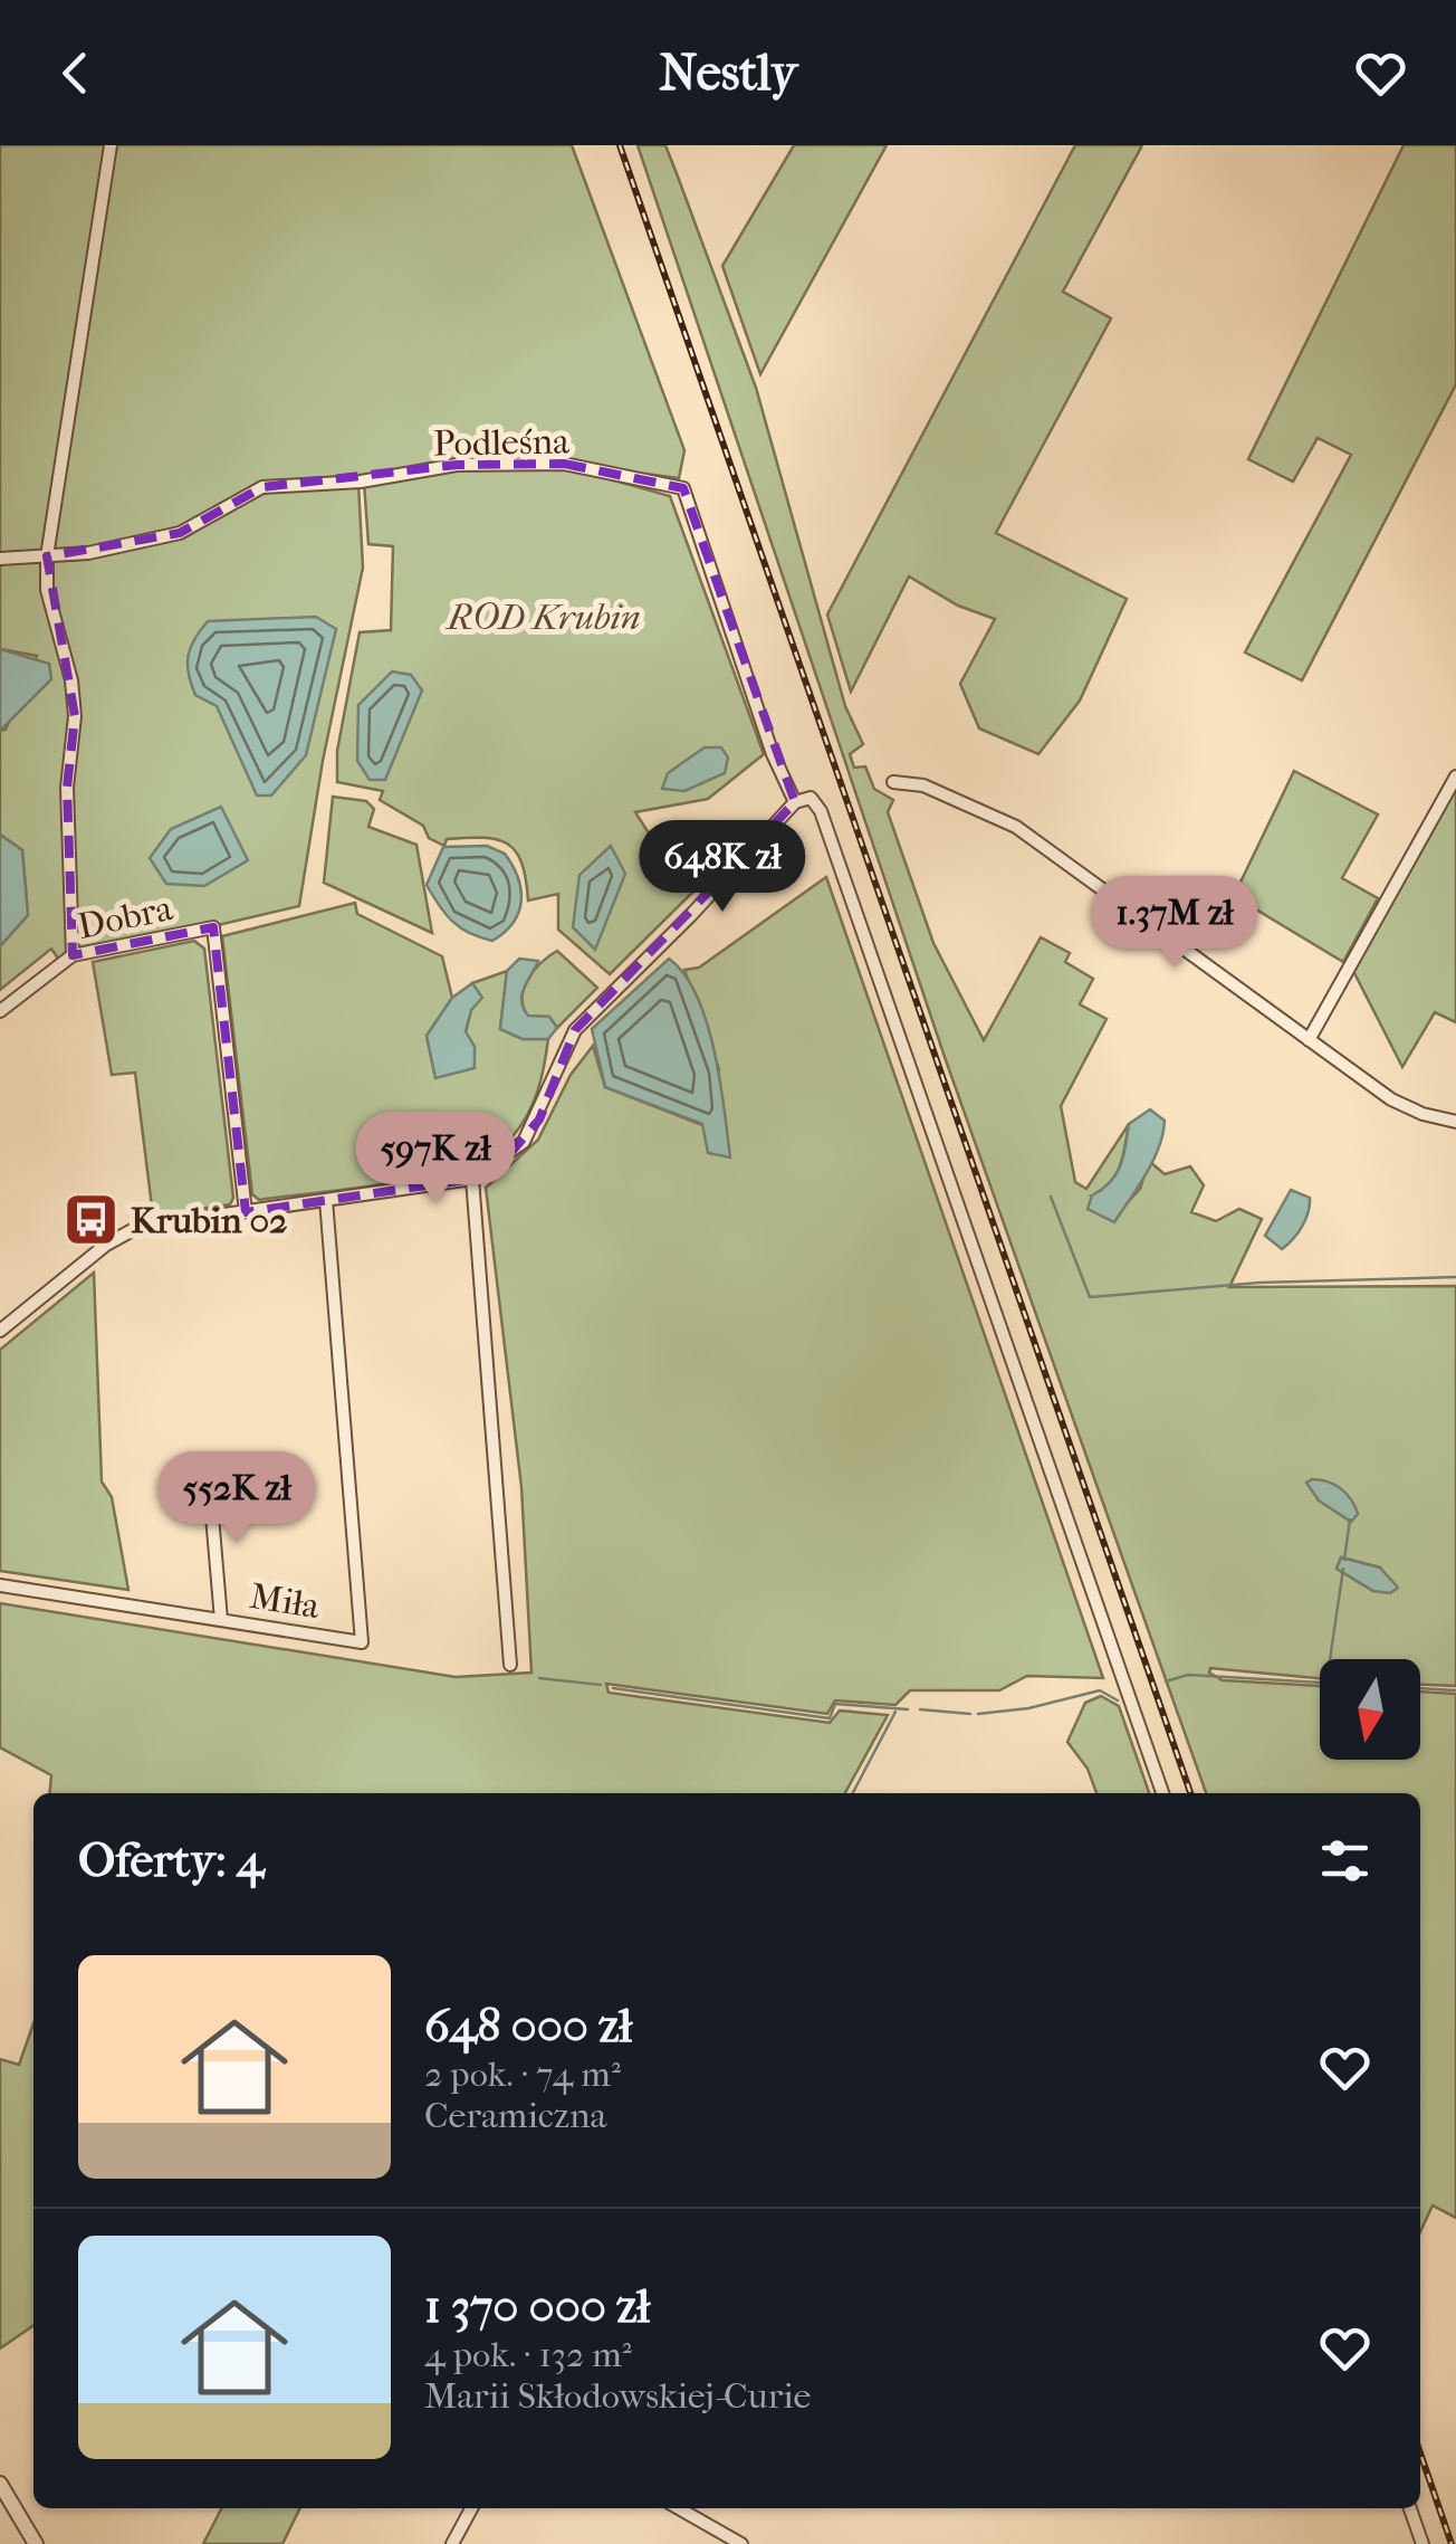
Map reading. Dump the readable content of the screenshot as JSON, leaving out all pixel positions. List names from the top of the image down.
{
  "streets": {
    "street": ["Podleśna", "Dobra", "Miła"]
  },
  "parks": ["ROD Krubin"],
  "places": {
    "bus stop": ["Krubin 02"]
  },
  "north": "bottom",
  "page": {
    "header": "Nestly",
    "price": [
      "648K zł",
      "1.37M zł",
      "597K zł",
      "552K zł"
    ],
    "heading": "Oferty: 4",
    "list": [
      {
        "name": "648 000 zł",
        "note": "2 pok. · 74 m² · Ceramiczna"
      },
      {
        "name": "1 370 000 zł",
        "note": "4 pok. · 132 m² · Marii Skłodowskiej-Curie"
      }
    ]
  }
}
